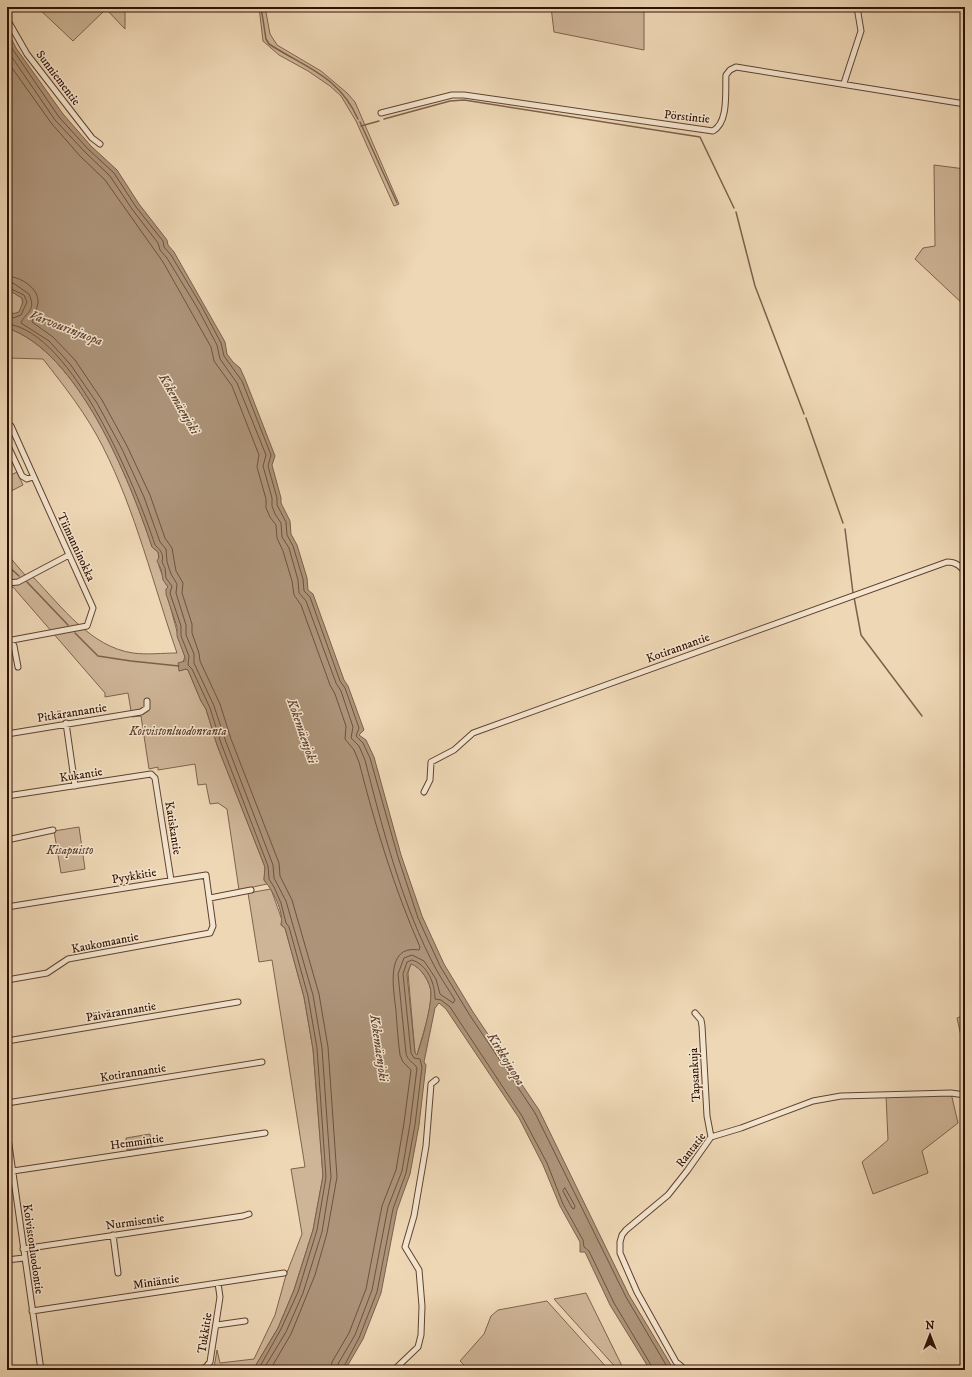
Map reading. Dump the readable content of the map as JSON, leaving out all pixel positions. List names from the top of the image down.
{
  "streets": {
    "street": [
      "Sunniementie",
      "Pörstintie",
      "Tiimanninokka",
      "Kotirannantie",
      "Pitkärannantie",
      "Kukantie",
      "Katiskantie",
      "Pyykkitie",
      "Kaukomaantie",
      "Päivärannantie",
      "Tapsankuja",
      "Hemmintie",
      "Rantatie",
      "Nurmisentie",
      "Koivistonluodontie",
      "Miniäntie",
      "Tukkitie"
    ]
  },
  "crossings": [
    ["Kukantie", "Katiskantie"],
    ["Katiskantie", "Pyykkitie"],
    ["Pyykkitie", "Kaukomaantie"],
    ["Tapsankuja", "Rantatie"],
    ["Hemmintie", "Koivistonluodontie"],
    ["Nurmisentie", "Koivistonluodontie"],
    ["Koivistonluodontie", "Miniäntie"],
    ["Miniäntie", "Tukkitie"]
  ],
  "water": ["Varvourinjuopa", "Kokemäenjoki", "Kirkkojuopa"],
  "parks": ["Koivistonluodonranta", "Kisapuisto"],
  "north": "top"
}
